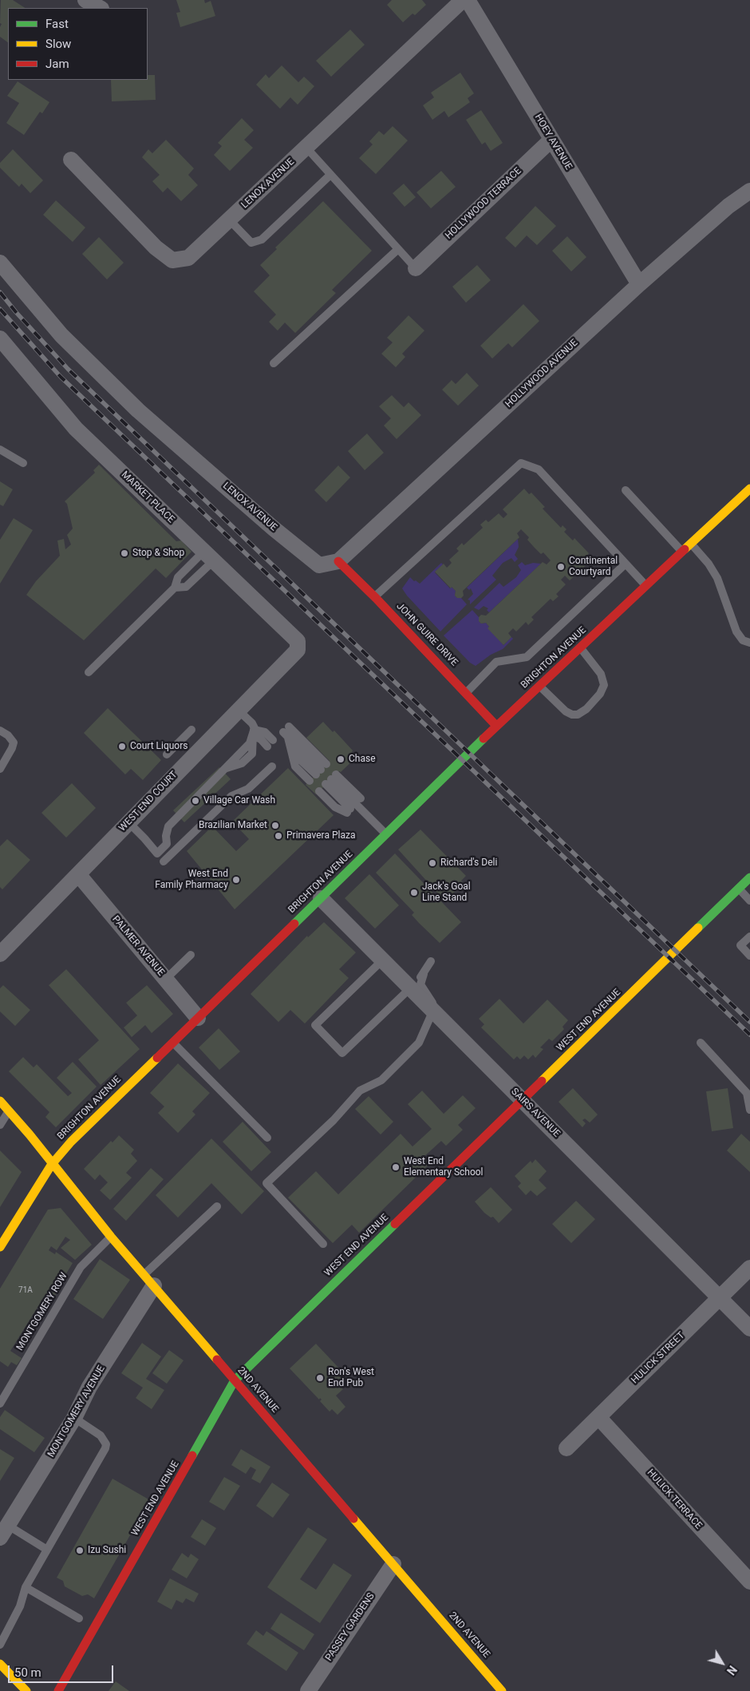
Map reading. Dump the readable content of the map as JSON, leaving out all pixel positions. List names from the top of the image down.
{
  "streets": {
    "street": [
      "HOEY AVENUE",
      "LENOX AVENUE",
      "HOLLYWOOD TERRACE",
      "HOLLYWOOD AVENUE",
      "MARKET PLACE",
      "JOHN GUIRE DRIVE",
      "BRIGHTON AVENUE",
      "WEST END COURT",
      "PALMER AVENUE",
      "WEST END AVENUE",
      "SAIRS AVENUE",
      "HULICK STREET",
      "2ND AVENUE",
      "MONTGOMERY AVENUE",
      "HULICK TERRACE",
      "PASSEY GARDENS"
    ],
    "lane": ["MONTGOMERY ROW"]
  },
  "crossings": [
    ["HOEY AVENUE", "HOLLYWOOD TERRACE"],
    ["HOEY AVENUE", "HOLLYWOOD AVENUE"],
    ["LENOX AVENUE", "HOLLYWOOD AVENUE"],
    ["LENOX AVENUE", "JOHN GUIRE DRIVE"],
    ["HOLLYWOOD AVENUE", "JOHN GUIRE DRIVE"],
    ["MARKET PLACE", "WEST END COURT"],
    ["JOHN GUIRE DRIVE", "BRIGHTON AVENUE"],
    ["BRIGHTON AVENUE", "PALMER AVENUE"],
    ["BRIGHTON AVENUE", "SAIRS AVENUE"],
    ["BRIGHTON AVENUE", "2ND AVENUE"],
    ["WEST END COURT", "PALMER AVENUE"],
    ["WEST END AVENUE", "SAIRS AVENUE"],
    ["WEST END AVENUE", "2ND AVENUE"],
    ["SAIRS AVENUE", "HULICK STREET"],
    ["MONTGOMERY ROW", "2ND AVENUE"],
    ["HULICK STREET", "HULICK TERRACE"],
    ["2ND AVENUE", "MONTGOMERY AVENUE"],
    ["2ND AVENUE", "PASSEY GARDENS"]
  ],
  "places": [
    "Stop & Shop",
    "Continental Courtyard",
    "Court Liquors",
    "Chase",
    "Village Car Wash",
    "Brazilian Market",
    "Primavera Plaza",
    "Richard's Deli",
    "West End Family Pharmacy",
    "Jack's Goal Line Stand",
    "West End Elementary School",
    "Ron's West End Pub",
    "Izu Sushi"
  ],
  "house_numbers": ["71A"],
  "legend": ["Fast", "Slow", "Jam"],
  "scale_bar": "50 m",
  "north": "bottom right"
}
